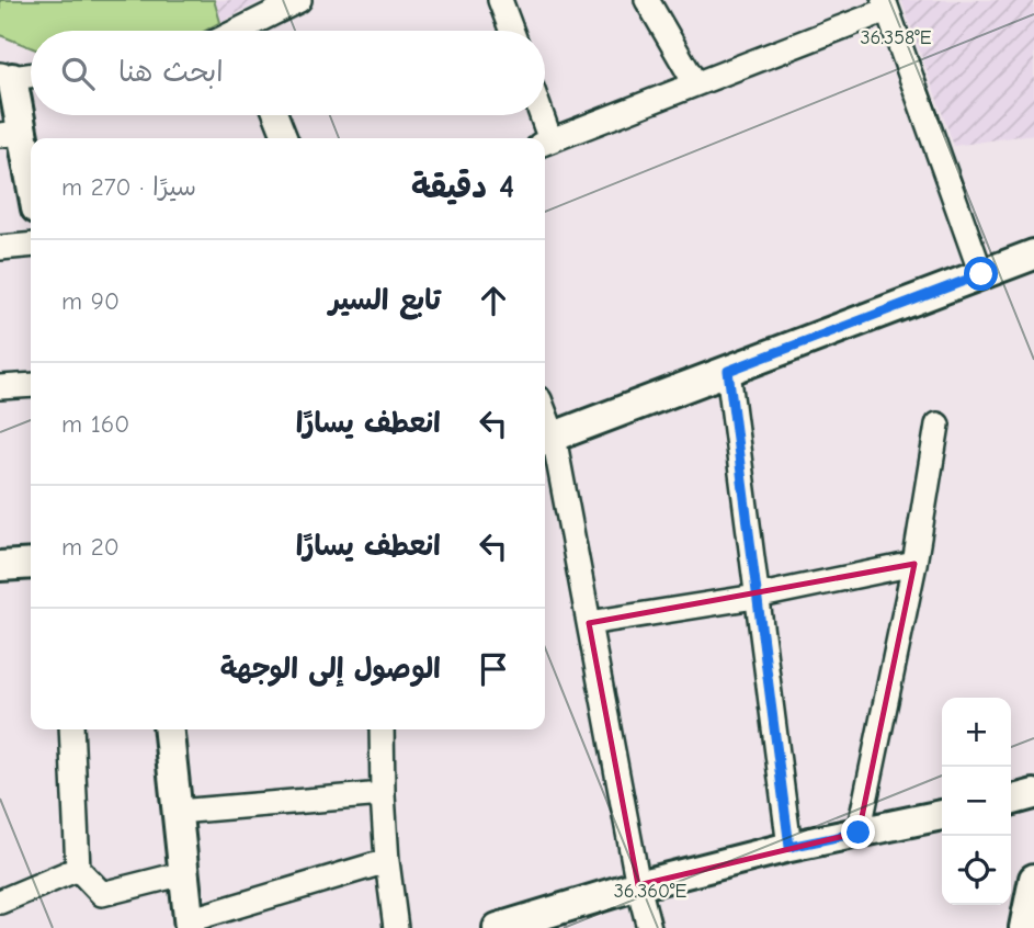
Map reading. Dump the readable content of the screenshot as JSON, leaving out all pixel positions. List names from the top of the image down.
{
  "page": {
    "search": "ابحث هنا",
    "heading": ["4 دقيقة", "سيرًا · 270 m"],
    "list": [
      ["تابع السير", "90 m"],
      ["انعطف يسارًا", "160 m"],
      ["انعطف يسارًا", "20 m"],
      "الوصول إلى الوجهة"
    ],
    "map_buttons": ["+", "−"]
  },
  "coordinates": ["36.358°E", "36.360°E"]
}
